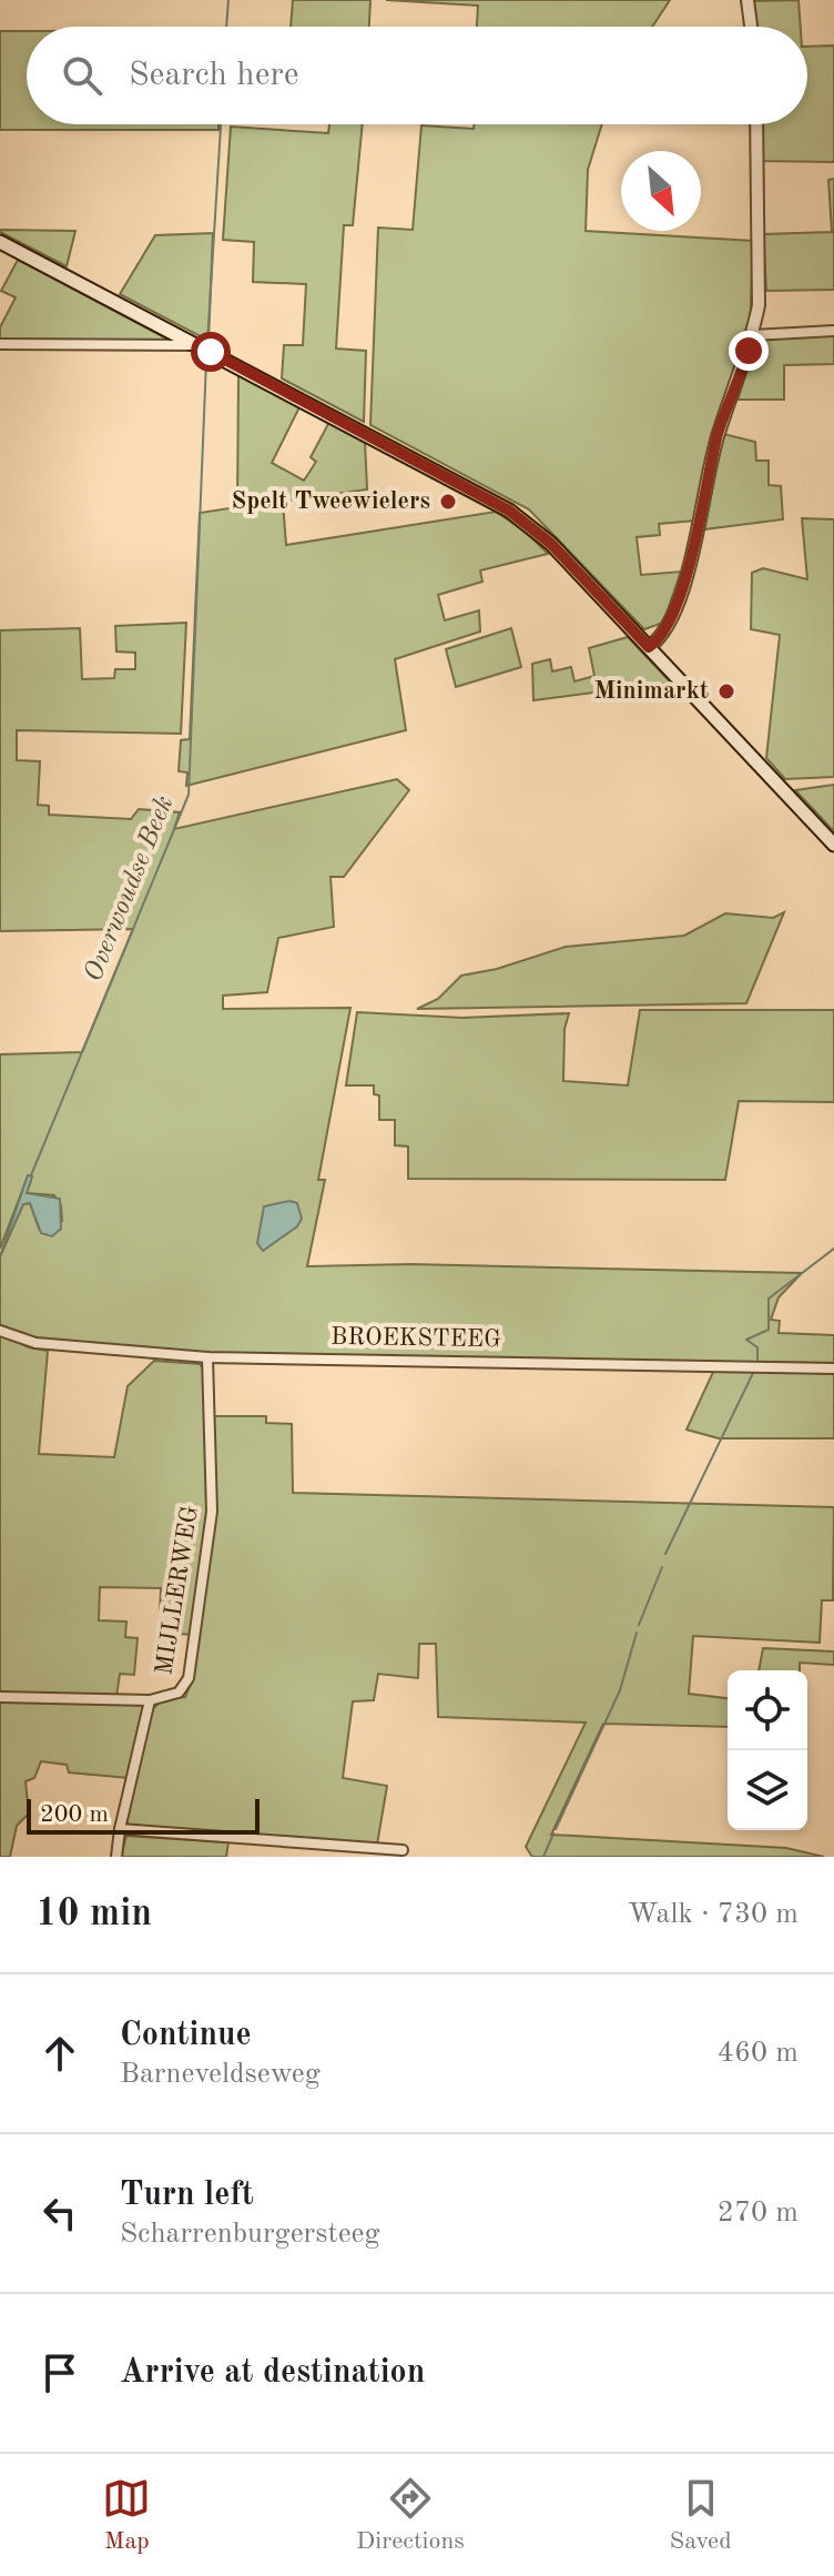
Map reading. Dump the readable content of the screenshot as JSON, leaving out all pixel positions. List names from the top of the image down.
{
  "streets": {
    "street": ["BROEKSTEEG", "MIJLLERWEG"]
  },
  "crossings": [
    ["BROEKSTEEG", "MIJLLERWEG"]
  ],
  "water": ["Overwoudse Beek"],
  "places": ["Spelt Tweewielers", "Minimarkt"],
  "scale_bar": "200 m",
  "north": "bottom right",
  "page": {
    "search": "Search here",
    "scale": "200 m",
    "heading": ["10 min", "Walk · 730 m"],
    "list": [
      ["Continue", "Barneveldseweg", "460 m"],
      ["Turn left", "Scharrenburgersteeg", "270 m"],
      "Arrive at destination"
    ],
    "nav": ["Map", "Directions", "Saved"]
  }
}
